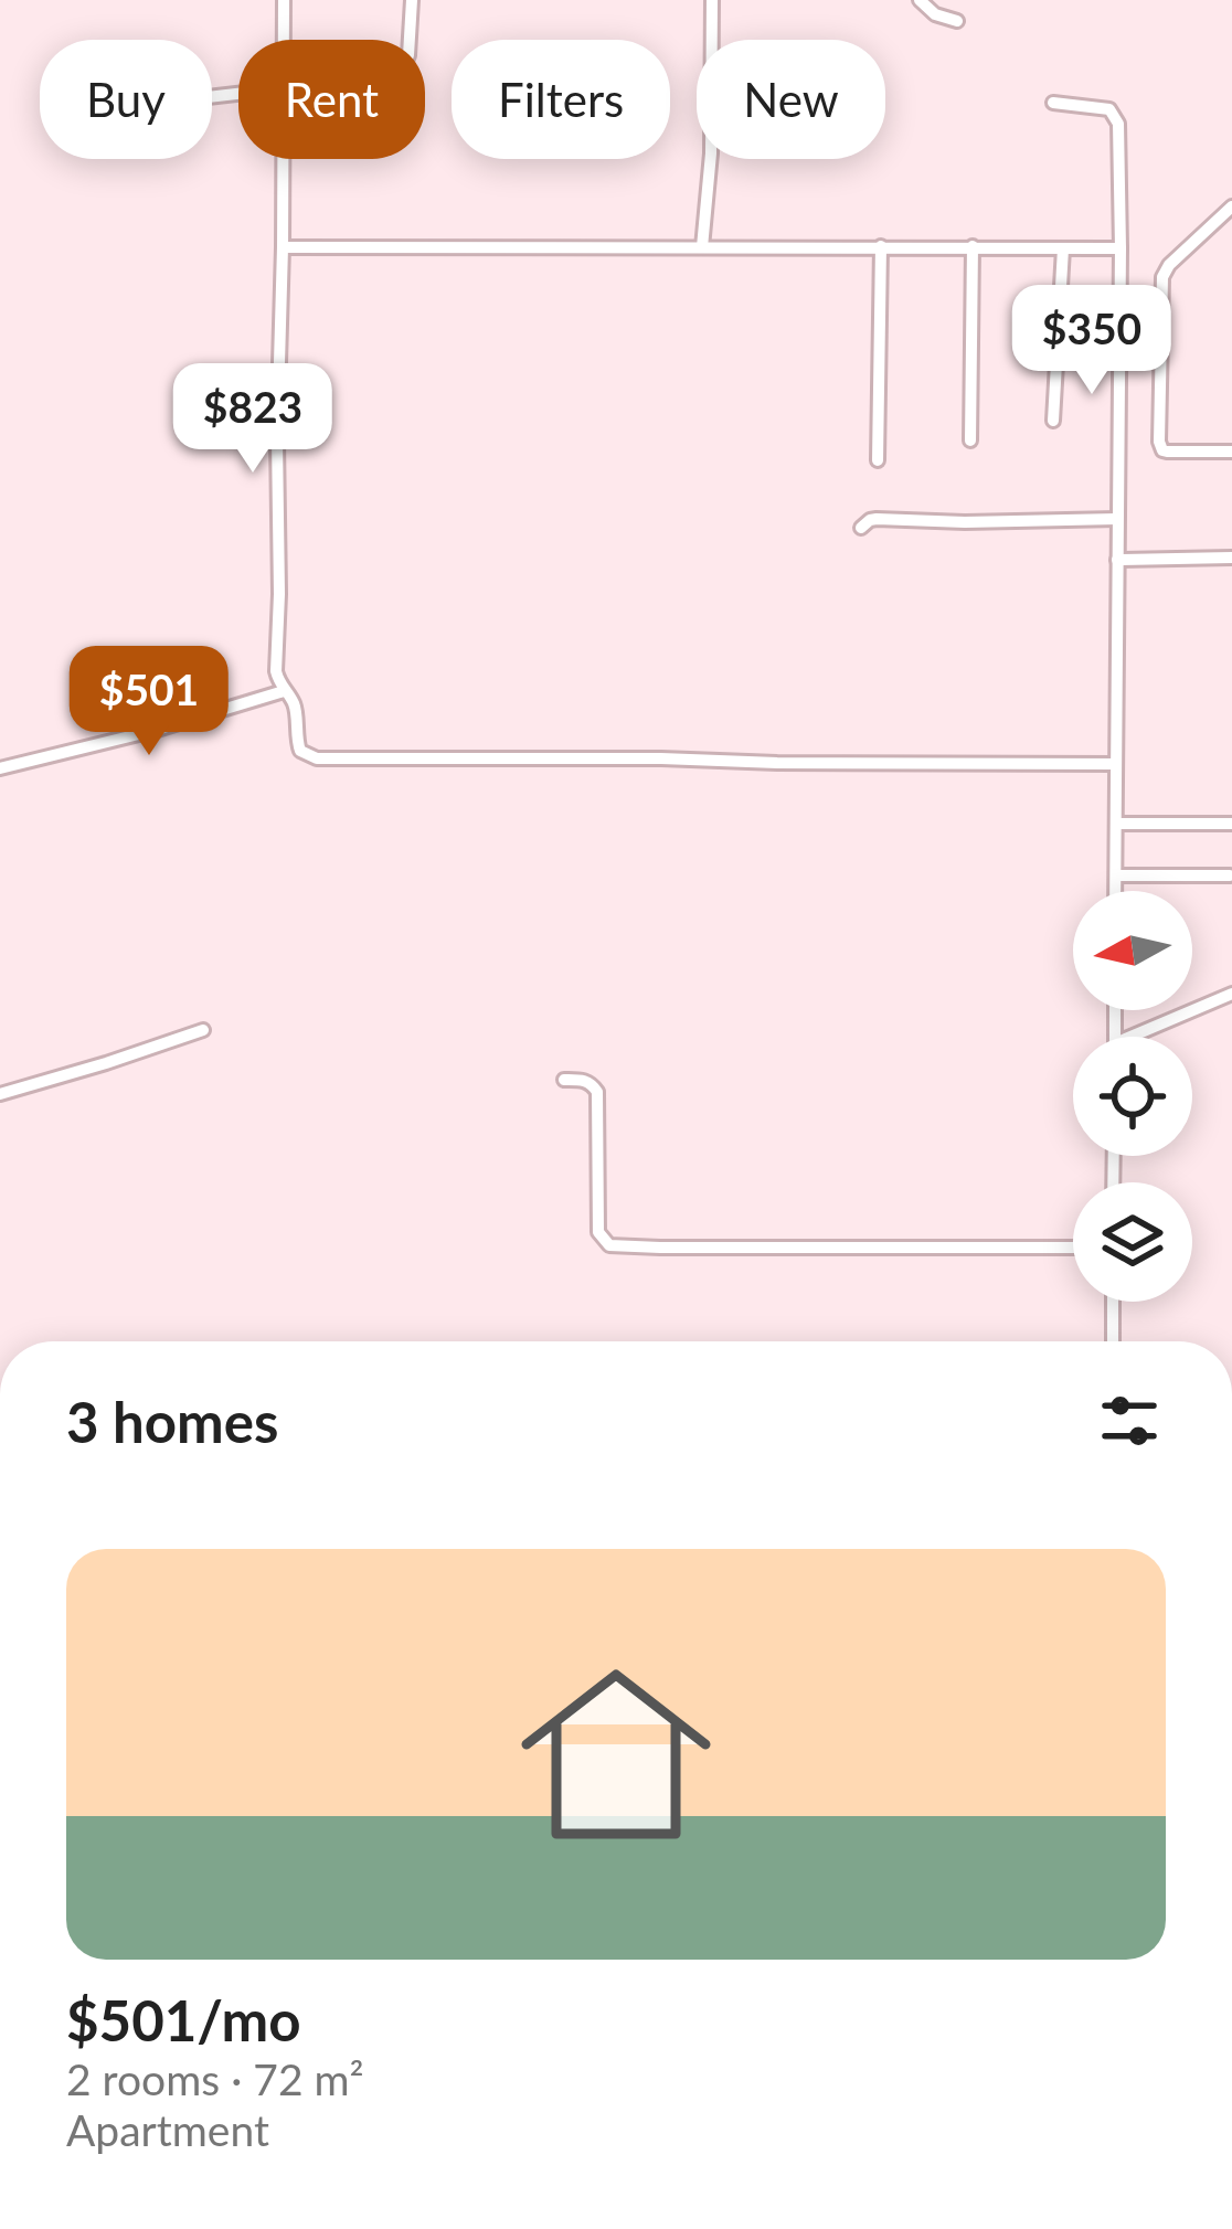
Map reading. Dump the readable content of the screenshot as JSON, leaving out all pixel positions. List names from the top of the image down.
{
  "north": "left",
  "page": {
    "chip": [
      "Buy",
      "Rent",
      "Filters",
      "New"
    ],
    "price": ["$350", "$823", "$501"],
    "heading": "3 homes",
    "list": [
      {
        "name": "$501/mo",
        "note": "2 rooms · 72 m² · Apartment"
      }
    ]
  }
}
